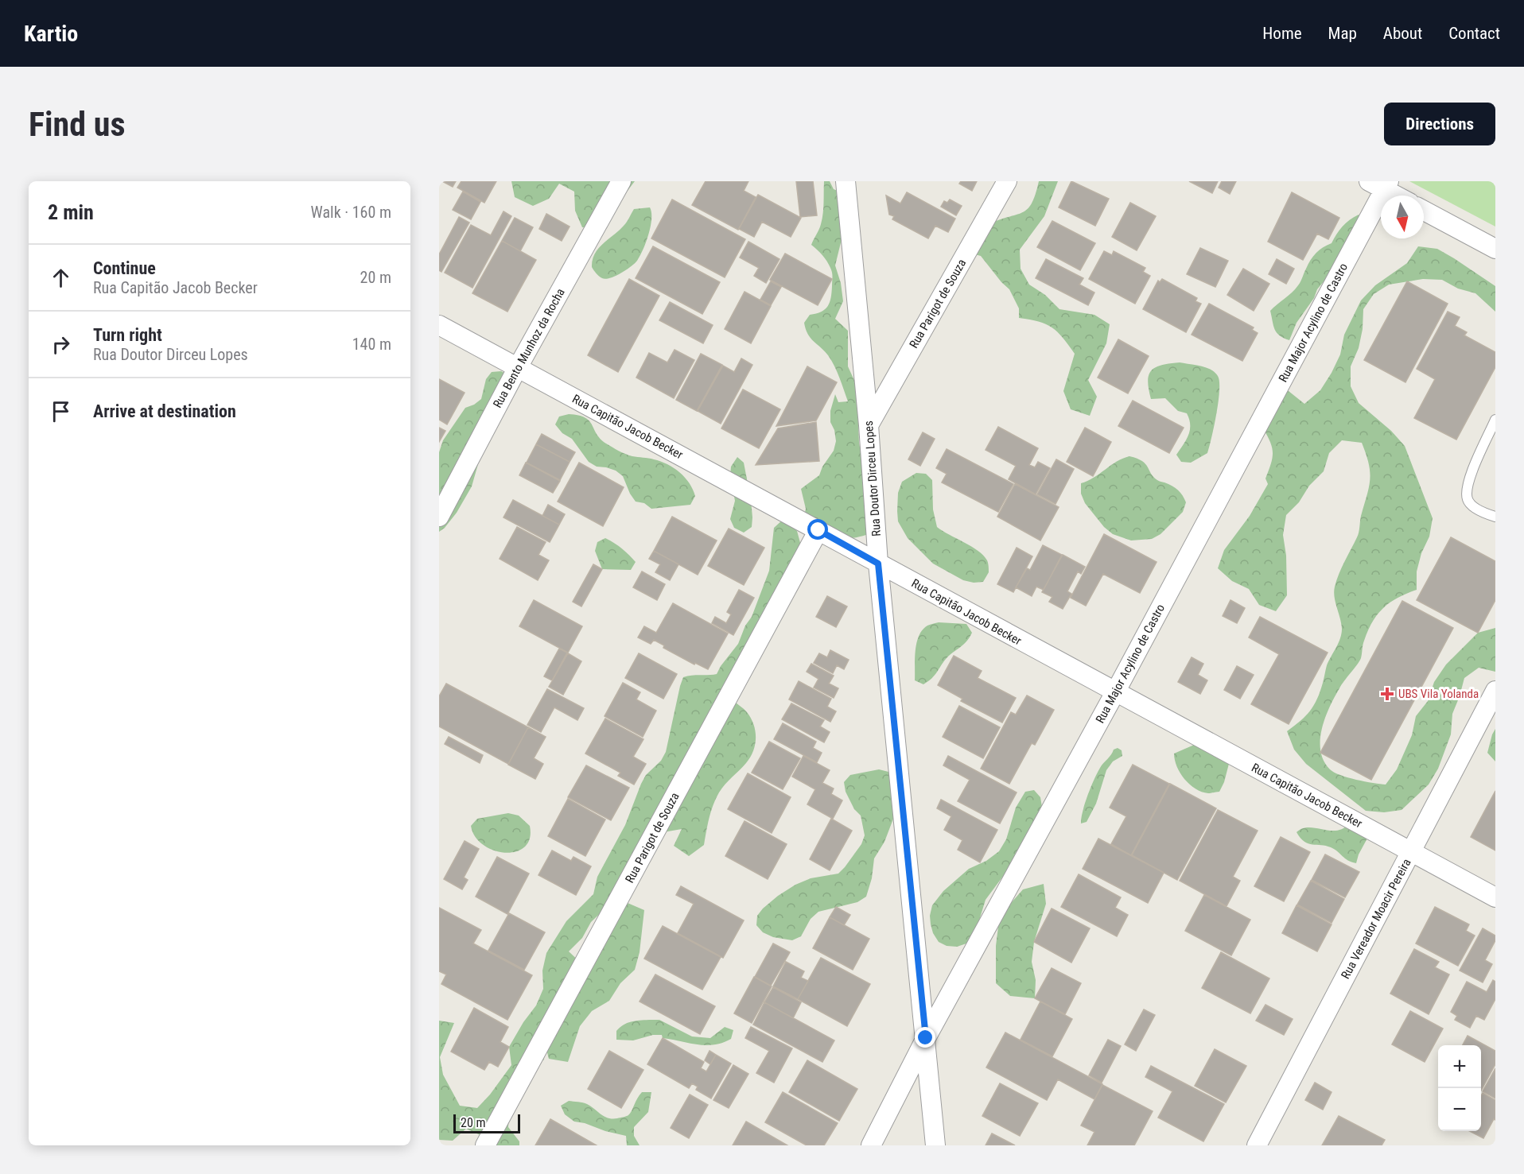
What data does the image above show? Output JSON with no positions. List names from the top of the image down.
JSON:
{
  "streets": {
    "street": [
      "Rua Parigot de Souza",
      "Rua Major Acylino de Castro",
      "Rua Bento Munhoz da Rocha",
      "Rua Capitão Jacob Becker",
      "Rua Doutor Dirceu Lopes",
      "Rua Vereador Moacir Pereira"
    ]
  },
  "crossings": [
    ["Rua Parigot de Souza", "Rua Capitão Jacob Becker"],
    ["Rua Parigot de Souza", "Rua Doutor Dirceu Lopes"],
    ["Rua Major Acylino de Castro", "Rua Capitão Jacob Becker"],
    ["Rua Major Acylino de Castro", "Rua Doutor Dirceu Lopes"],
    ["Rua Bento Munhoz da Rocha", "Rua Capitão Jacob Becker"],
    ["Rua Capitão Jacob Becker", "Rua Doutor Dirceu Lopes"],
    ["Rua Capitão Jacob Becker", "Rua Vereador Moacir Pereira"]
  ],
  "places": {
    "health": ["UBS Vila Yolanda"]
  },
  "scale_bar": "20 m",
  "north": "bottom",
  "page": {
    "header": "Kartio",
    "nav": [
      "Home",
      "Map",
      "About",
      "Contact"
    ],
    "buttons": "Directions",
    "title": "Find us",
    "heading": ["2 min", "Walk · 160 m"],
    "list": [
      ["Continue", "Rua Capitão Jacob Becker", "20 m"],
      ["Turn right", "Rua Doutor Dirceu Lopes", "140 m"],
      "Arrive at destination"
    ],
    "map_buttons": ["+", "−"],
    "scale": "20 m"
  }
}
